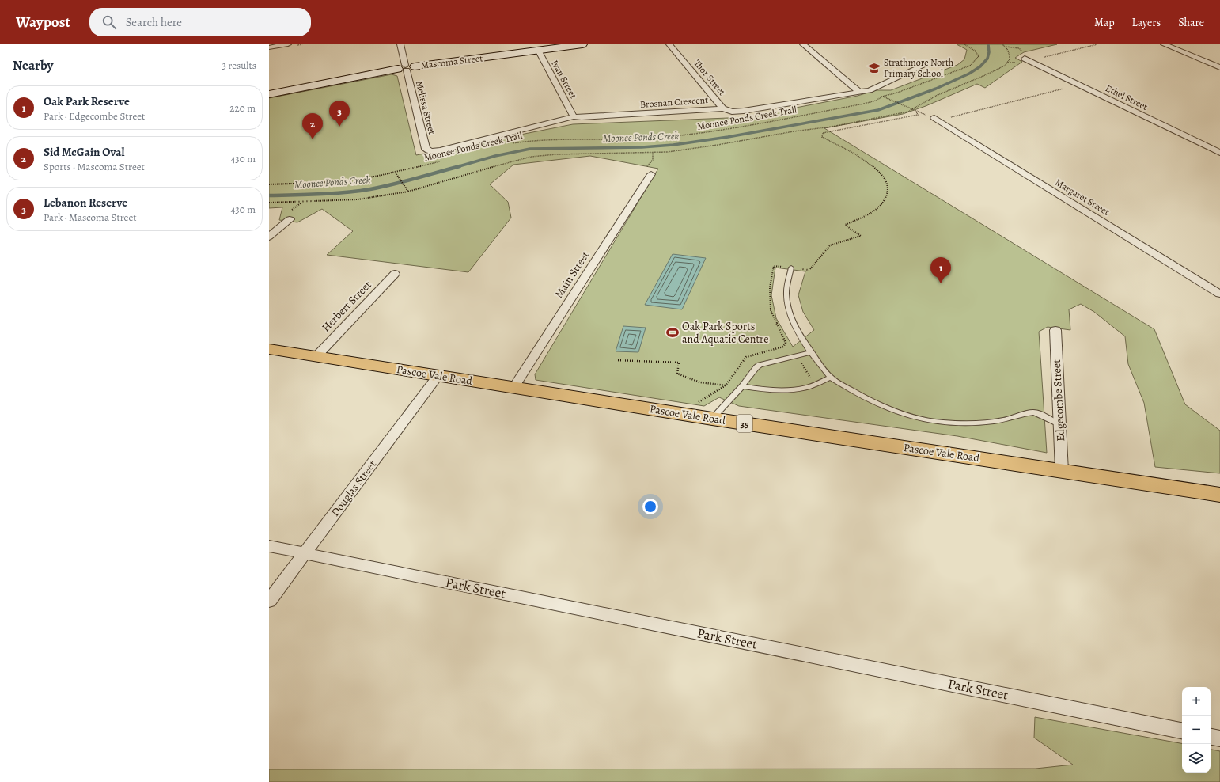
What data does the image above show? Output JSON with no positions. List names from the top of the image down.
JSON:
{
  "streets": {
    "main road": ["Mascoma Street", "Pascoe Vale Road", "35"],
    "street": [
      "Thor Street",
      "Ivan Street",
      "Ethel Street",
      "Brosnan Crescent",
      "Melissa Street",
      "Margaret Street",
      "Main Street",
      "Herbert Street",
      "Edgecombe Street",
      "Douglas Street",
      "Park Street"
    ],
    "path": ["Moonee Ponds Creek Trail"]
  },
  "crossings": [
    ["Mascoma Street", "Ivan Street"],
    ["Mascoma Street", "Melissa Street"],
    ["Thor Street", "Brosnan Crescent"],
    ["Ivan Street", "Brosnan Crescent"],
    ["Brosnan Crescent", "Melissa Street"],
    ["Main Street", "Pascoe Vale Road"],
    ["Herbert Street", "Pascoe Vale Road"],
    ["Pascoe Vale Road", "Edgecombe Street"],
    ["Pascoe Vale Road", "Douglas Street"],
    ["Douglas Street", "Park Street"]
  ],
  "water": ["Moonee Ponds Creek"],
  "places": {
    "school or university": ["Strathmore North Primary School"],
    "sports": ["Oak Park Sports and Aquatic Centre"]
  },
  "page": {
    "header": "Waypost",
    "search": "Search here",
    "nav": ["Map", "Layers", "Share"],
    "heading": ["Nearby", "3 results"],
    "list": [
      {
        "mark": "1",
        "name": "Oak Park Reserve",
        "note": "Park · Edgecombe Street",
        "value": "220 m"
      },
      {
        "mark": "2",
        "name": "Sid McGain Oval",
        "note": "Sports · Mascoma Street",
        "value": "430 m"
      },
      {
        "mark": "3",
        "name": "Lebanon Reserve",
        "note": "Park · Mascoma Street",
        "value": "430 m"
      }
    ],
    "pins": ["3", "2", "1"],
    "map_buttons": ["+", "−"]
  }
}
